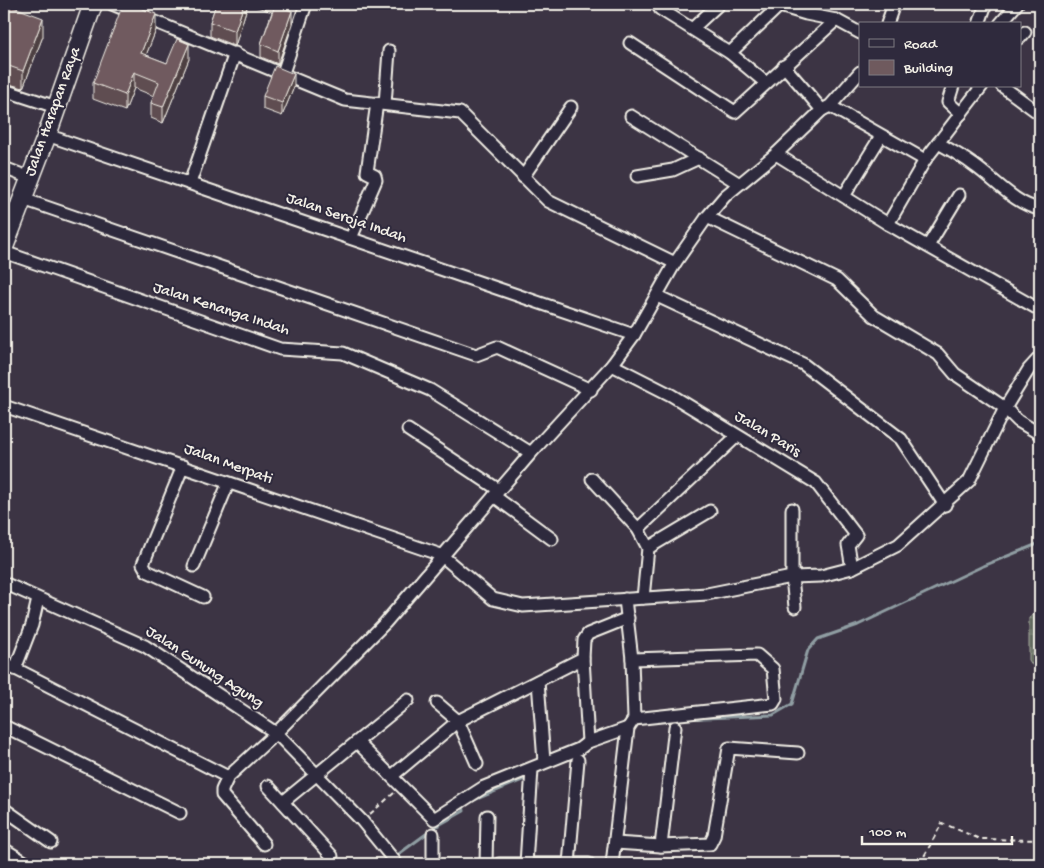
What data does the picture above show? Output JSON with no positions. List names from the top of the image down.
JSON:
{
  "streets": {
    "main road": ["Jalan Harapan Raya"],
    "street": [
      "Jalan Seroja Indah",
      "Jalan Kenanga Indah",
      "Jalan Paris",
      "Jalan Merpati",
      "Jalan Gunung Agung"
    ]
  },
  "crossings": [
    ["Jalan Harapan Raya", "Jalan Seroja Indah"]
  ],
  "legend": ["Road", "Building"],
  "scale_bar": "100 m"
}
